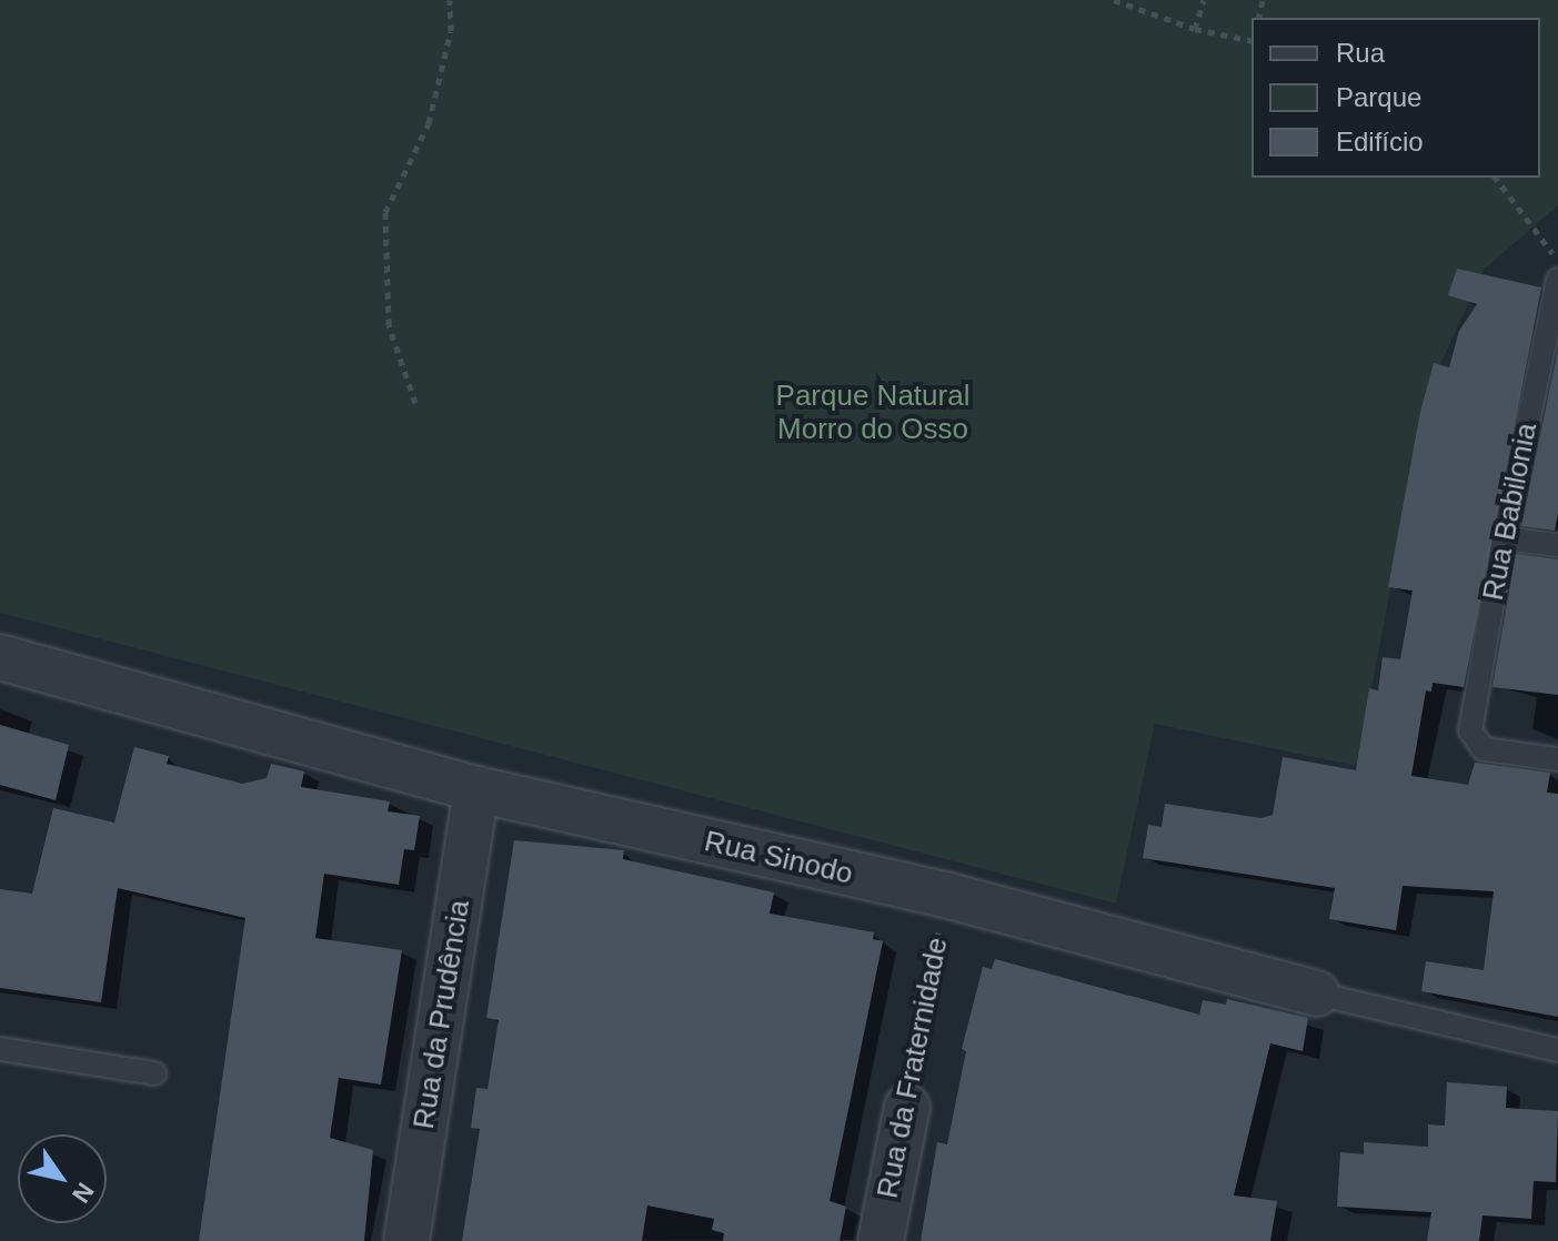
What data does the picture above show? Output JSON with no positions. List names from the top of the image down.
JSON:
{
  "streets": {
    "street": ["Rua Sinodo", "Rua da Prudência", "Rua da Fraternidade"],
    "lane": ["Rua Babilonia"]
  },
  "crossings": [
    ["Rua Sinodo", "Rua da Prudência"],
    ["Rua Sinodo", "Rua da Fraternidade"]
  ],
  "parks": ["Parque Natural Morro do Osso"],
  "legend": ["Rua", "Parque", "Edifício"],
  "north": "bottom right"
}
